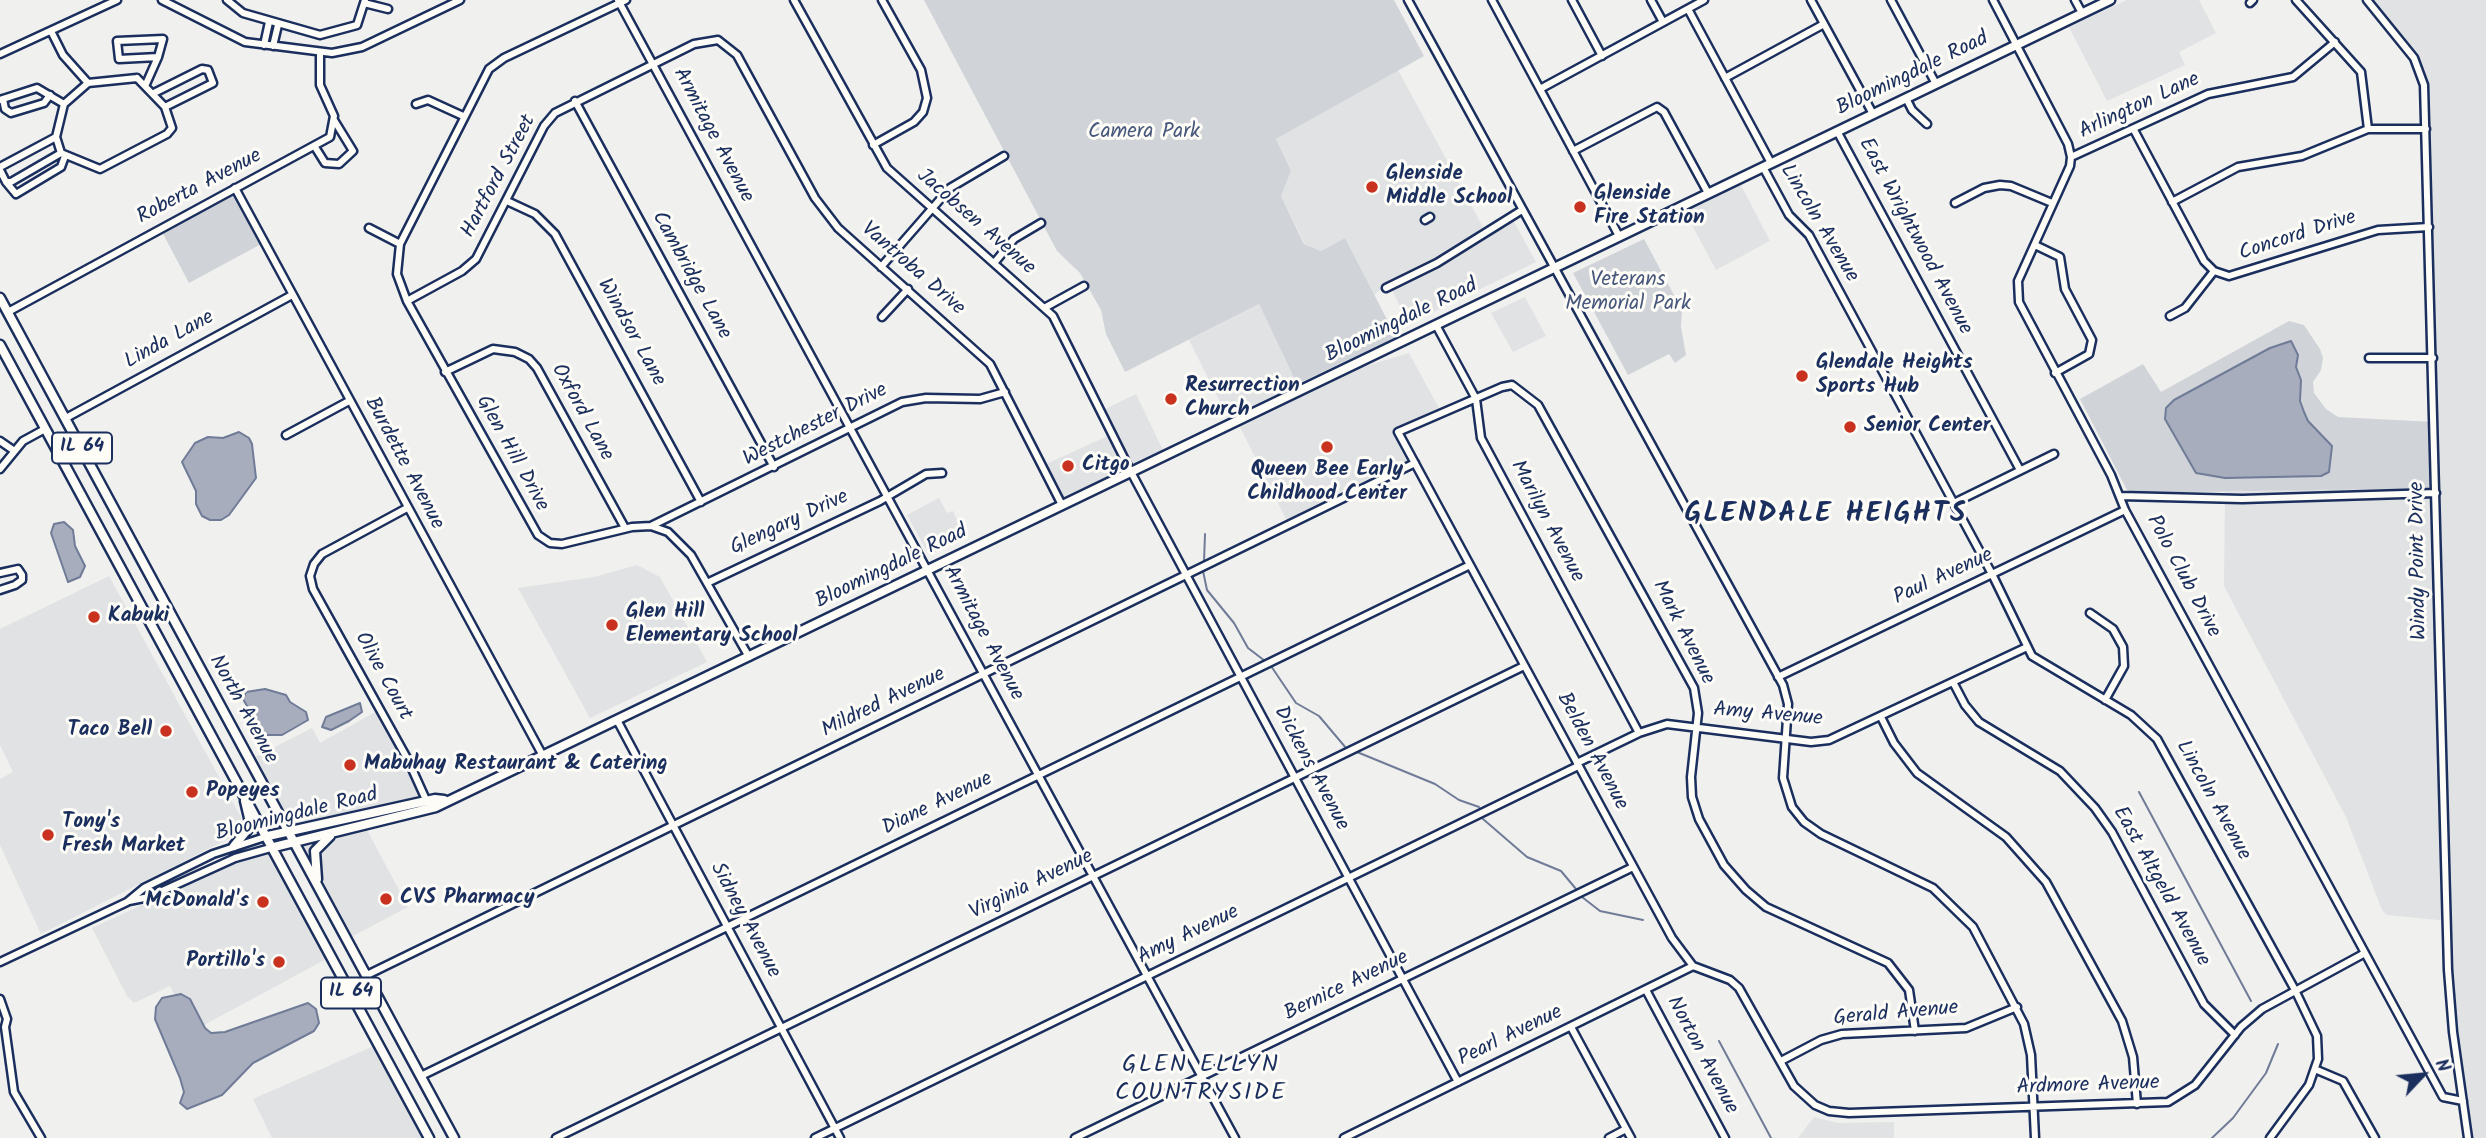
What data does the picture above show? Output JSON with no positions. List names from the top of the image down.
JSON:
{
  "streets": {
    "main road": ["Bloomingdale Road", "IL 64", "North Avenue"],
    "street": [
      "Arlington Lane",
      "Armitage Avenue",
      "Hartford Street",
      "Roberta Avenue",
      "Jacobsen Avenue",
      "Lincoln Avenue",
      "East Wrightwood Avenue",
      "Concord Drive",
      "Vantroba Drive",
      "Cambridge Lane",
      "Windsor Lane",
      "Linda Lane",
      "Oxford Lane",
      "Westchester Drive",
      "Glen Hill Drive",
      "Burdette Avenue",
      "Marilyn Avenue",
      "Glengary Drive",
      "Windy Point Drive",
      "Polo Club Drive",
      "Paul Avenue",
      "Mark Avenue",
      "Olive Court",
      "Mildred Avenue",
      "Amy Avenue",
      "Belden Avenue",
      "Dickens Avenue",
      "Diane Avenue",
      "Virginia Avenue",
      "East Altgeld Avenue",
      "Sidney Avenue",
      "Bernice Avenue",
      "Gerald Avenue",
      "Pearl Avenue",
      "Norton Avenue",
      "Ardmore Avenue"
    ]
  },
  "crossings": [
    ["Bloomingdale Road", "Armitage Avenue"],
    ["Bloomingdale Road", "Jacobsen Avenue"],
    ["Bloomingdale Road", "Lincoln Avenue"],
    ["Bloomingdale Road", "East Wrightwood Avenue"],
    ["Bloomingdale Road", "Vantroba Drive"],
    ["Bloomingdale Road", "Burdette Avenue"],
    ["Bloomingdale Road", "Marilyn Avenue"],
    ["Bloomingdale Road", "Olive Court"],
    ["Bloomingdale Road", "North Avenue"],
    ["Bloomingdale Road", "Dickens Avenue"],
    ["Bloomingdale Road", "Sidney Avenue"],
    ["Arlington Lane", "Concord Drive"],
    ["Arlington Lane", "Polo Club Drive"],
    ["Armitage Avenue", "Hartford Street"],
    ["Armitage Avenue", "Westchester Drive"],
    ["Armitage Avenue", "Glengary Drive"],
    ["Armitage Avenue", "Mildred Avenue"],
    ["Armitage Avenue", "Amy Avenue"],
    ["Armitage Avenue", "Diane Avenue"],
    ["Armitage Avenue", "Virginia Avenue"],
    ["Armitage Avenue", "Bernice Avenue"],
    ["Hartford Street", "Vantroba Drive"],
    ["Hartford Street", "Cambridge Lane"],
    ["Hartford Street", "Windsor Lane"],
    ["Hartford Street", "Glen Hill Drive"],
    ["Roberta Avenue", "Burdette Avenue"],
    ["Roberta Avenue", "North Avenue"],
    ["Jacobsen Avenue", "Dickens Avenue"],
    ["Lincoln Avenue", "Paul Avenue"],
    ["Lincoln Avenue", "Amy Avenue"],
    ["Lincoln Avenue", "Ardmore Avenue"],
    ["Concord Drive", "Windy Point Drive"],
    ["Vantroba Drive", "Westchester Drive"],
    ["Cambridge Lane", "Westchester Drive"],
    ["Windsor Lane", "Westchester Drive"],
    ["Linda Lane", "Burdette Avenue"],
    ["Linda Lane", "North Avenue"],
    ["Oxford Lane", "Glen Hill Drive"],
    ["Westchester Drive", "Glen Hill Drive"],
    ["Burdette Avenue", "Olive Court"],
    ["Marilyn Avenue", "Mark Avenue"],
    ["Marilyn Avenue", "Amy Avenue"],
    ["Marilyn Avenue", "Belden Avenue"],
    ["Windy Point Drive", "Polo Club Drive"],
    ["Polo Club Drive", "Paul Avenue"],
    ["Polo Club Drive", "Ardmore Avenue"],
    ["Mark Avenue", "Amy Avenue"],
    ["Mark Avenue", "Belden Avenue"],
    ["Mark Avenue", "Gerald Avenue"],
    ["Mildred Avenue", "North Avenue"],
    ["Mildred Avenue", "Belden Avenue"],
    ["Mildred Avenue", "Dickens Avenue"],
    ["Mildred Avenue", "Sidney Avenue"],
    ["North Avenue", "Diane Avenue"],
    ["Amy Avenue", "Belden Avenue"],
    ["Amy Avenue", "Dickens Avenue"],
    ["Amy Avenue", "East Altgeld Avenue"],
    ["Amy Avenue", "Sidney Avenue"],
    ["Belden Avenue", "Diane Avenue"],
    ["Belden Avenue", "Virginia Avenue"],
    ["Belden Avenue", "Bernice Avenue"],
    ["Belden Avenue", "Gerald Avenue"],
    ["Belden Avenue", "Pearl Avenue"],
    ["Belden Avenue", "Ardmore Avenue"],
    ["Dickens Avenue", "Diane Avenue"],
    ["Dickens Avenue", "Virginia Avenue"],
    ["Dickens Avenue", "Bernice Avenue"],
    ["Dickens Avenue", "Pearl Avenue"],
    ["Diane Avenue", "Sidney Avenue"],
    ["Virginia Avenue", "Sidney Avenue"],
    ["East Altgeld Avenue", "Ardmore Avenue"],
    ["Gerald Avenue", "Ardmore Avenue"],
    ["Pearl Avenue", "Norton Avenue"]
  ],
  "districts": ["GLENDALE HEIGHTS", "GLEN ELLYN COUNTRYSIDE"],
  "parks": ["Camera Park", "Veterans Memorial Park"],
  "places": [
    "Glenside Middle School",
    "Glenside Fire Station",
    "Glendale Heights Sports Hub",
    "Resurrection Church",
    "Senior Center",
    "Queen Bee Early Childhood Center",
    "Citgo",
    "Kabuki",
    "Glen Hill Elementary School",
    "Taco Bell",
    "Mabuhay Restaurant & Catering",
    "Popeyes",
    "Tony's Fresh Market",
    "CVS Pharmacy",
    "McDonald's",
    "Portillo's"
  ],
  "north": "top right"
}
